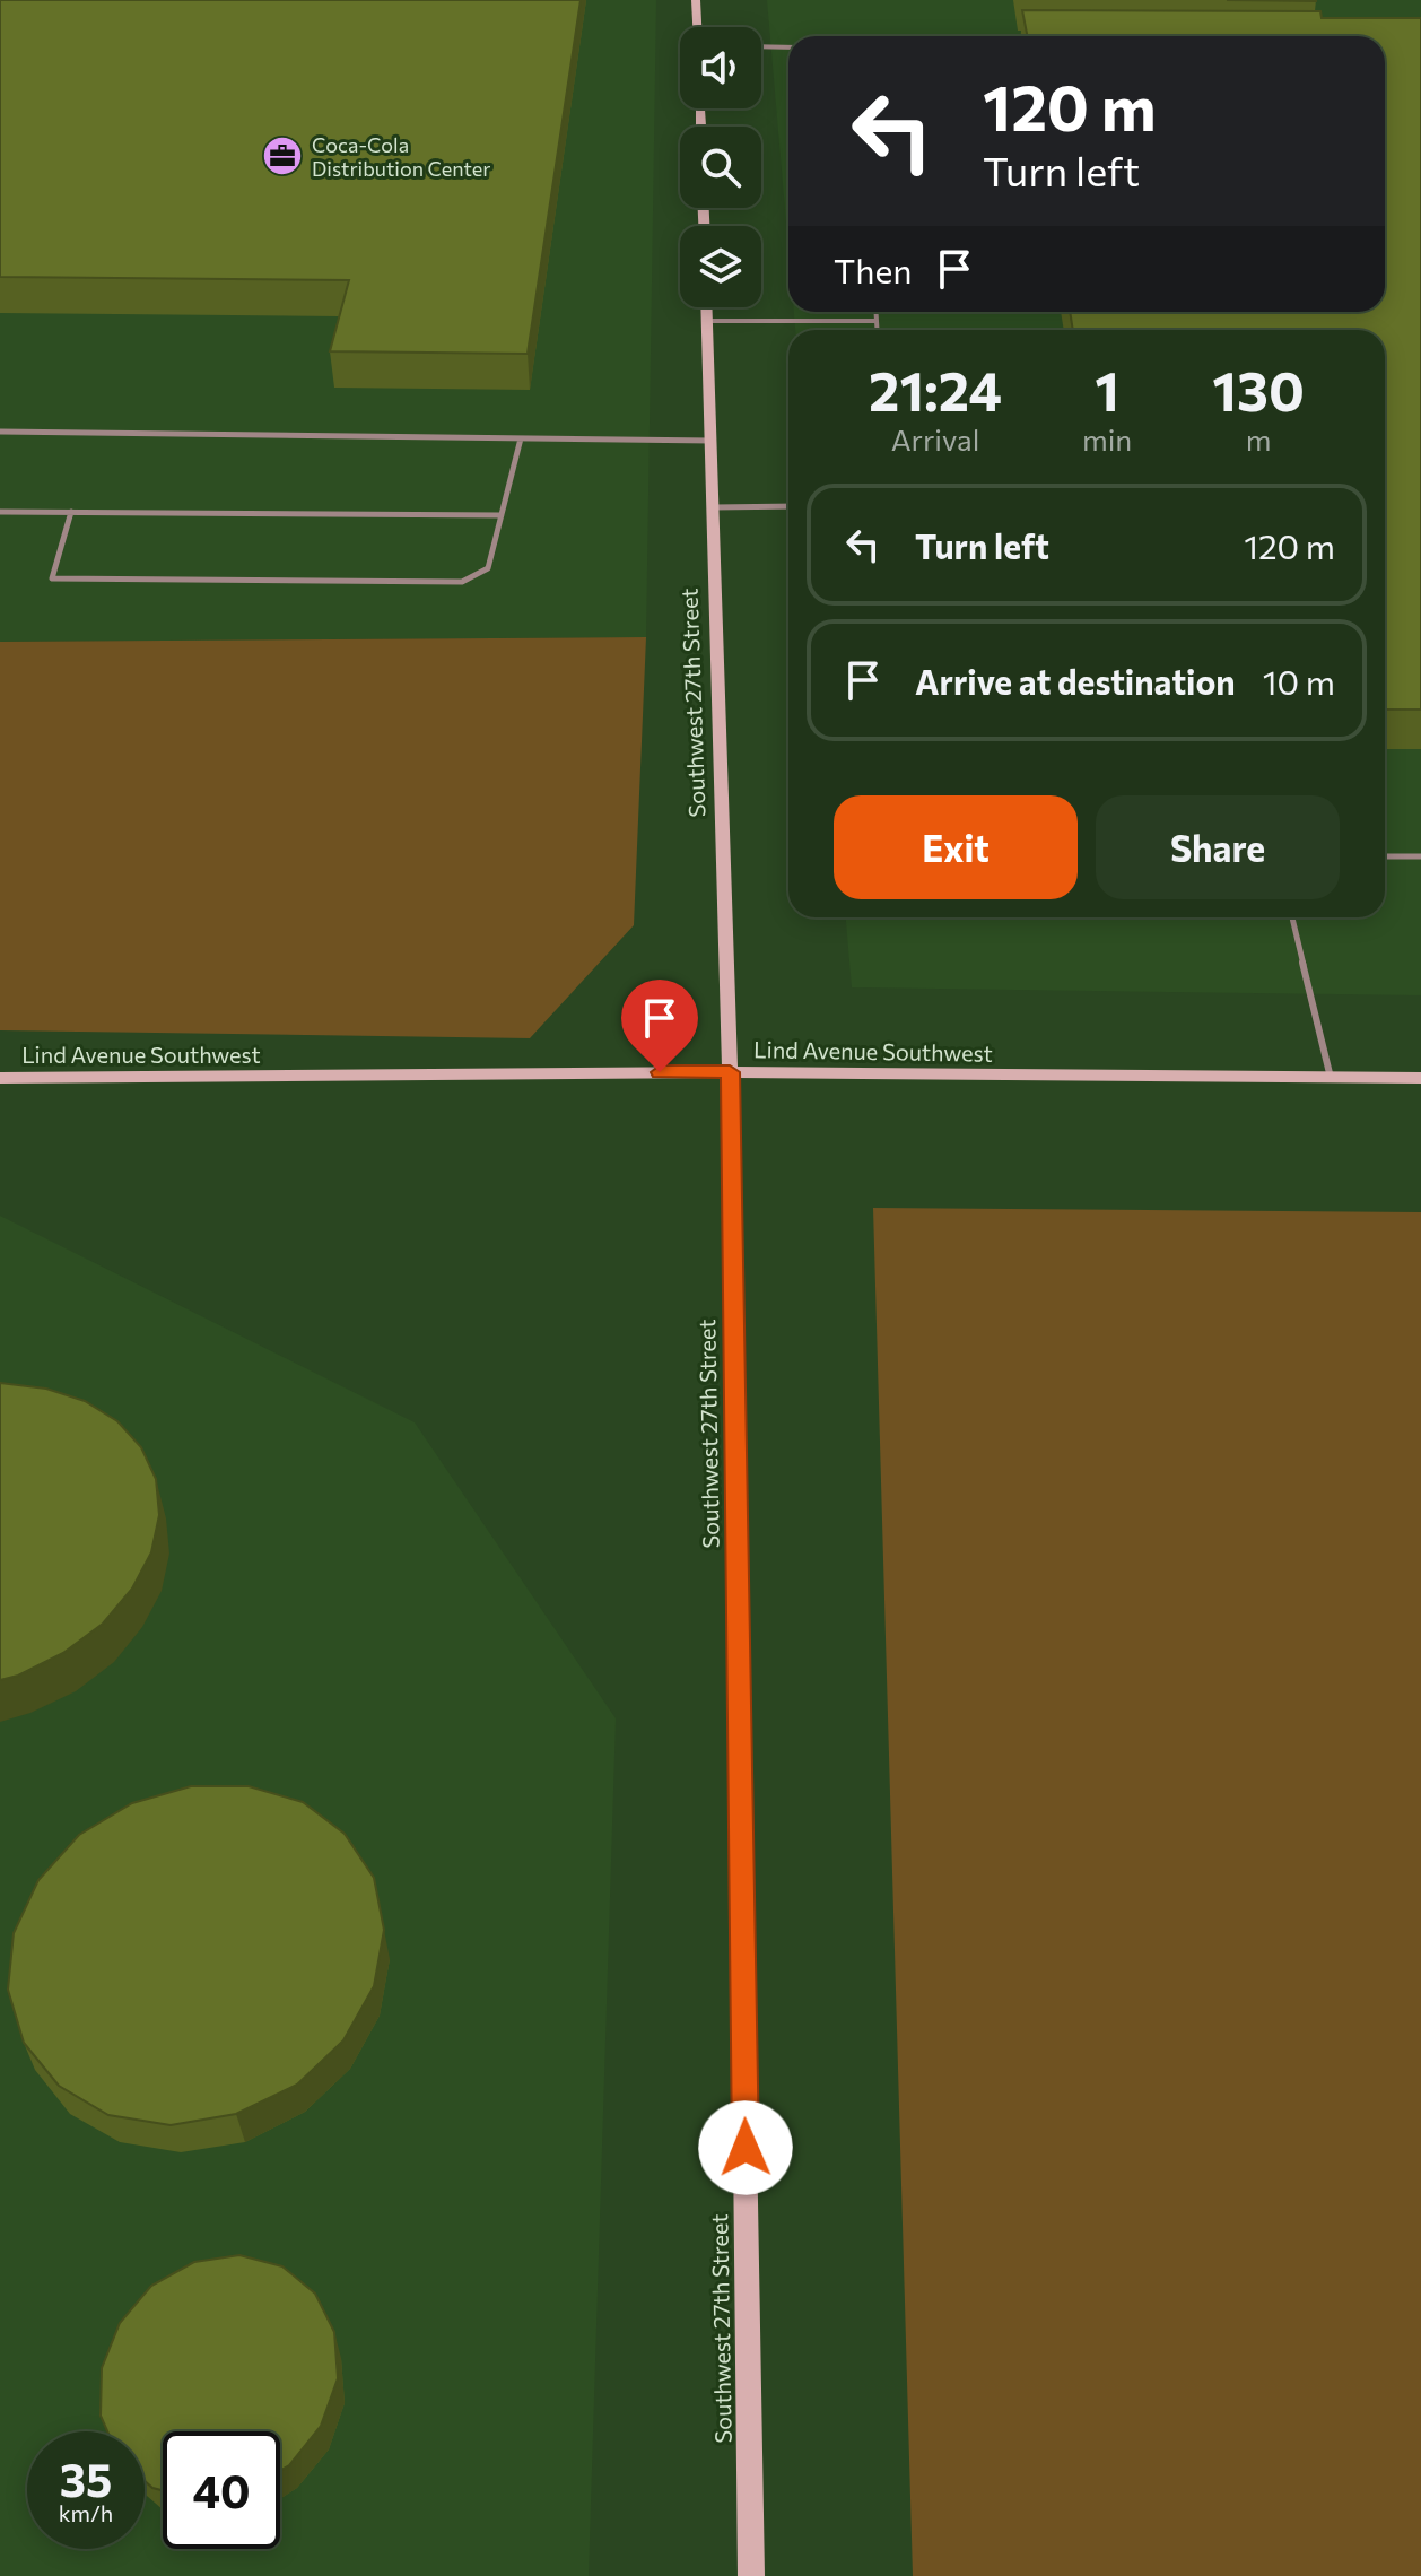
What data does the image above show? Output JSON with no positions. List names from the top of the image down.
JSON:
{
  "streets": {
    "street": ["Southwest 27th Street", "Lind Avenue Southwest"]
  },
  "crossings": [
    ["Southwest 27th Street", "Lind Avenue Southwest"]
  ],
  "places": {
    "office": ["Coca-Cola Distribution Center"]
  },
  "page": {
    "turn": ["120 m", "Turn left"],
    "then": "Then",
    "eta": [
      "21:24",
      "Arrival",
      "1",
      "min",
      "130",
      "m"
    ],
    "list": [
      {
        "name": "Turn left",
        "value": "120 m"
      },
      {
        "name": "Arrive at destination",
        "value": "10 m"
      }
    ],
    "buttons": ["Exit", "Share"],
    "speed": "35 km/h",
    "limit": "40"
  }
}
